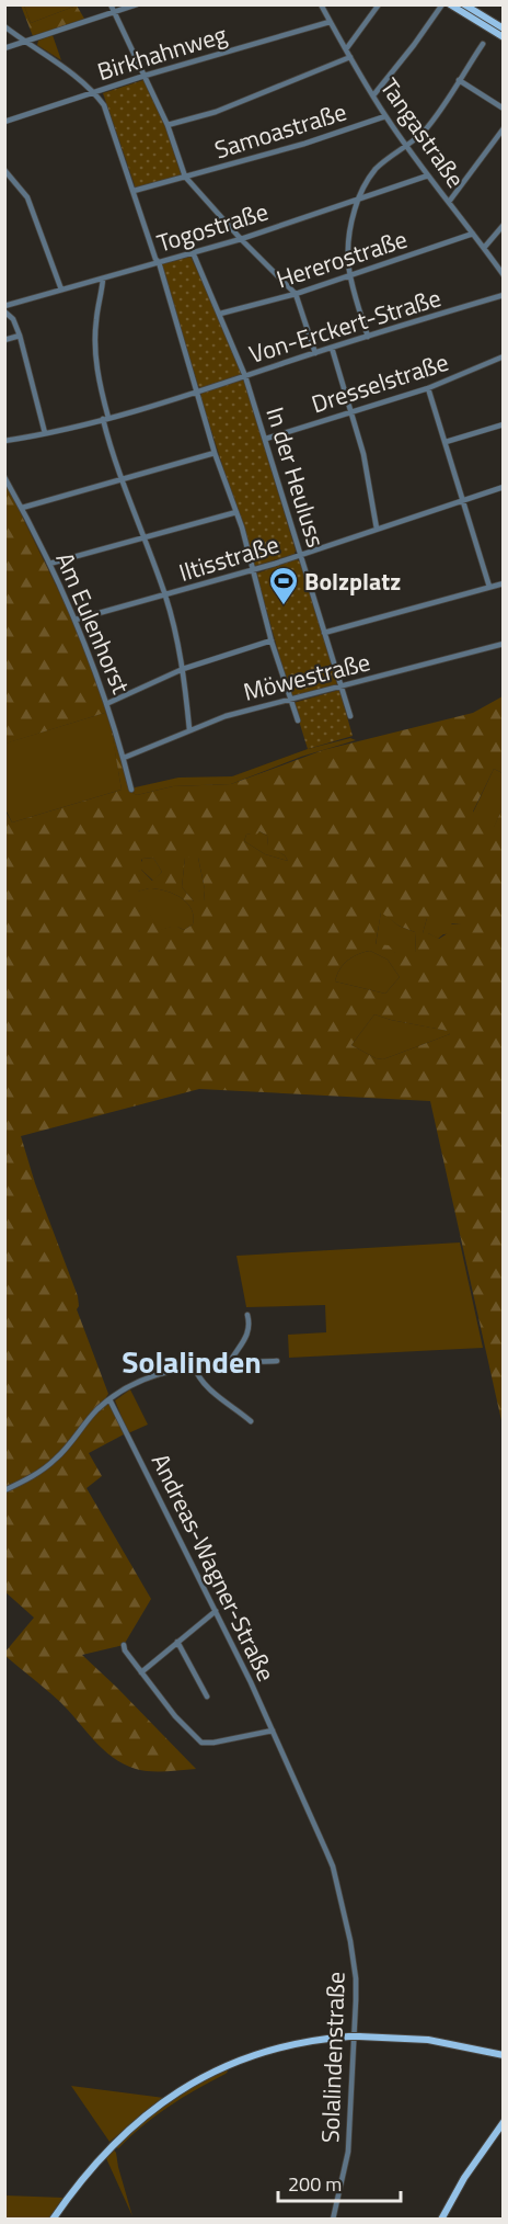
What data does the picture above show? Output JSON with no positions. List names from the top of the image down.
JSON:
{
  "streets": {
    "street": [
      "Birkhahnweg",
      "Samoastraße",
      "Tangastraße",
      "Togostraße",
      "Hererostraße",
      "Von-Erckert-Straße",
      "Dresselstraße",
      "In der Heuluss",
      "Iltisstraße",
      "Am Eulenhorst",
      "Möwestraße",
      "Andreas-Wagner-Straße",
      "Solalindenstraße"
    ]
  },
  "crossings": [
    ["Birkhahnweg", "Tangastraße"],
    ["Samoastraße", "Tangastraße"],
    ["Tangastraße", "Togostraße"],
    ["Tangastraße", "Hererostraße"],
    ["Togostraße", "In der Heuluss"],
    ["Hererostraße", "In der Heuluss"],
    ["Von-Erckert-Straße", "In der Heuluss"],
    ["Dresselstraße", "In der Heuluss"],
    ["In der Heuluss", "Iltisstraße"],
    ["In der Heuluss", "Möwestraße"],
    ["Iltisstraße", "Am Eulenhorst"],
    ["Am Eulenhorst", "Möwestraße"],
    ["Andreas-Wagner-Straße", "Solalindenstraße"]
  ],
  "districts": ["Solalinden"],
  "places": {
    "sports": ["Bolzplatz"]
  },
  "scale_bar": "200 m"
}
